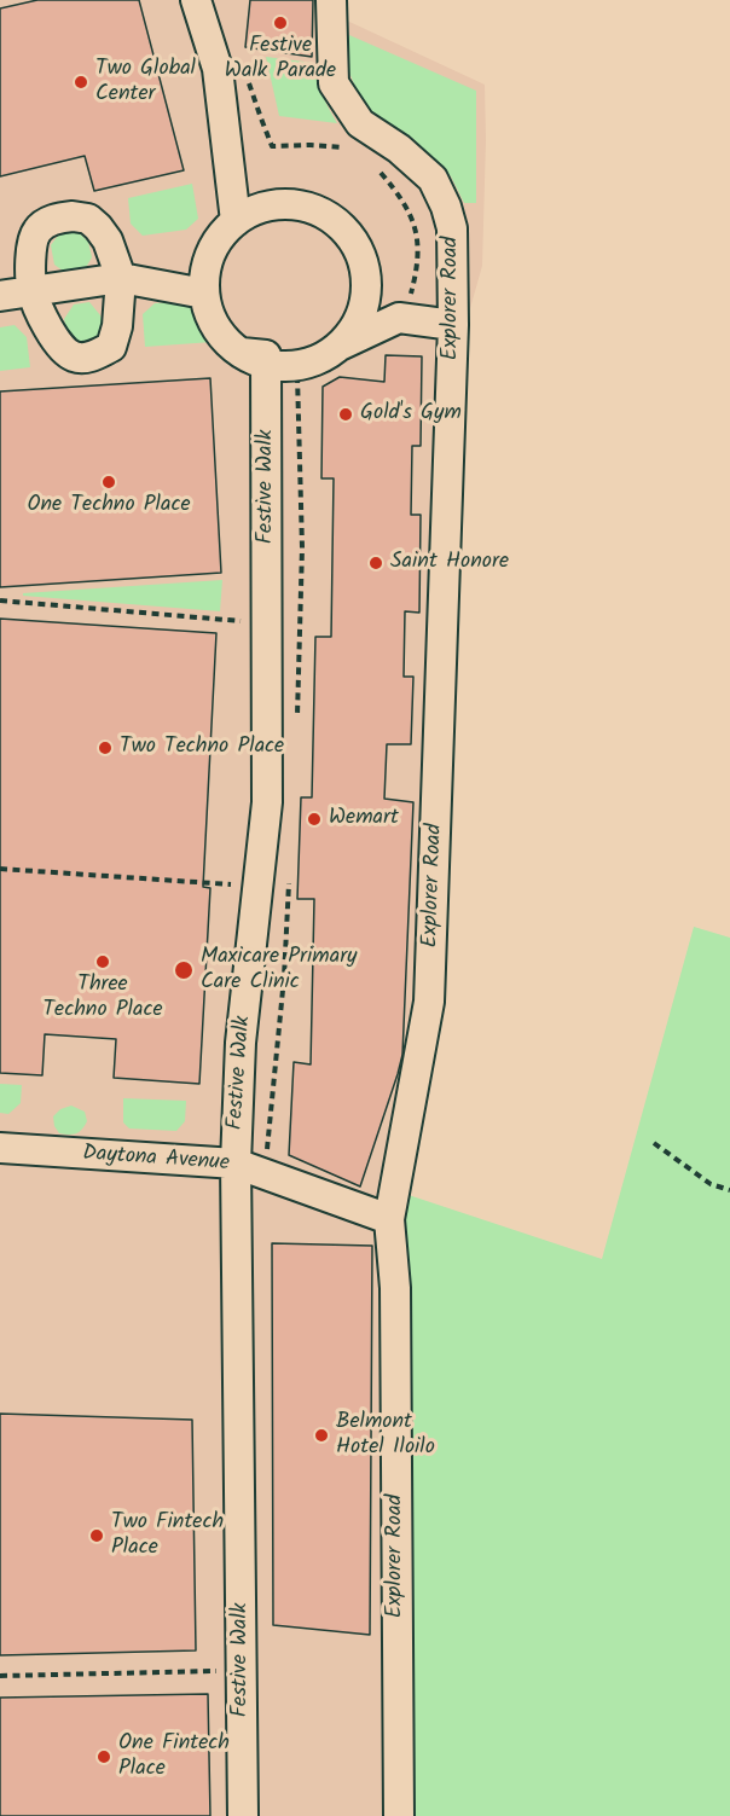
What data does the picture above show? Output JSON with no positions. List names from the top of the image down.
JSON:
{
  "streets": {
    "street": ["Explorer Road", "Festive Walk", "Daytona Avenue"]
  },
  "crossings": [
    ["Explorer Road", "Daytona Avenue"],
    ["Festive Walk", "Daytona Avenue"]
  ],
  "places": [
    "Festive Walk Parade",
    "Two Global Center",
    "Gold's Gym",
    "One Techno Place",
    "Saint Honore",
    "Two Techno Place",
    "Wemart",
    "Three Techno Place",
    "Maxicare Primary Care Clinic",
    "Belmont Hotel Iloilo",
    "Two Fintech Place",
    "One Fintech Place"
  ]
}
